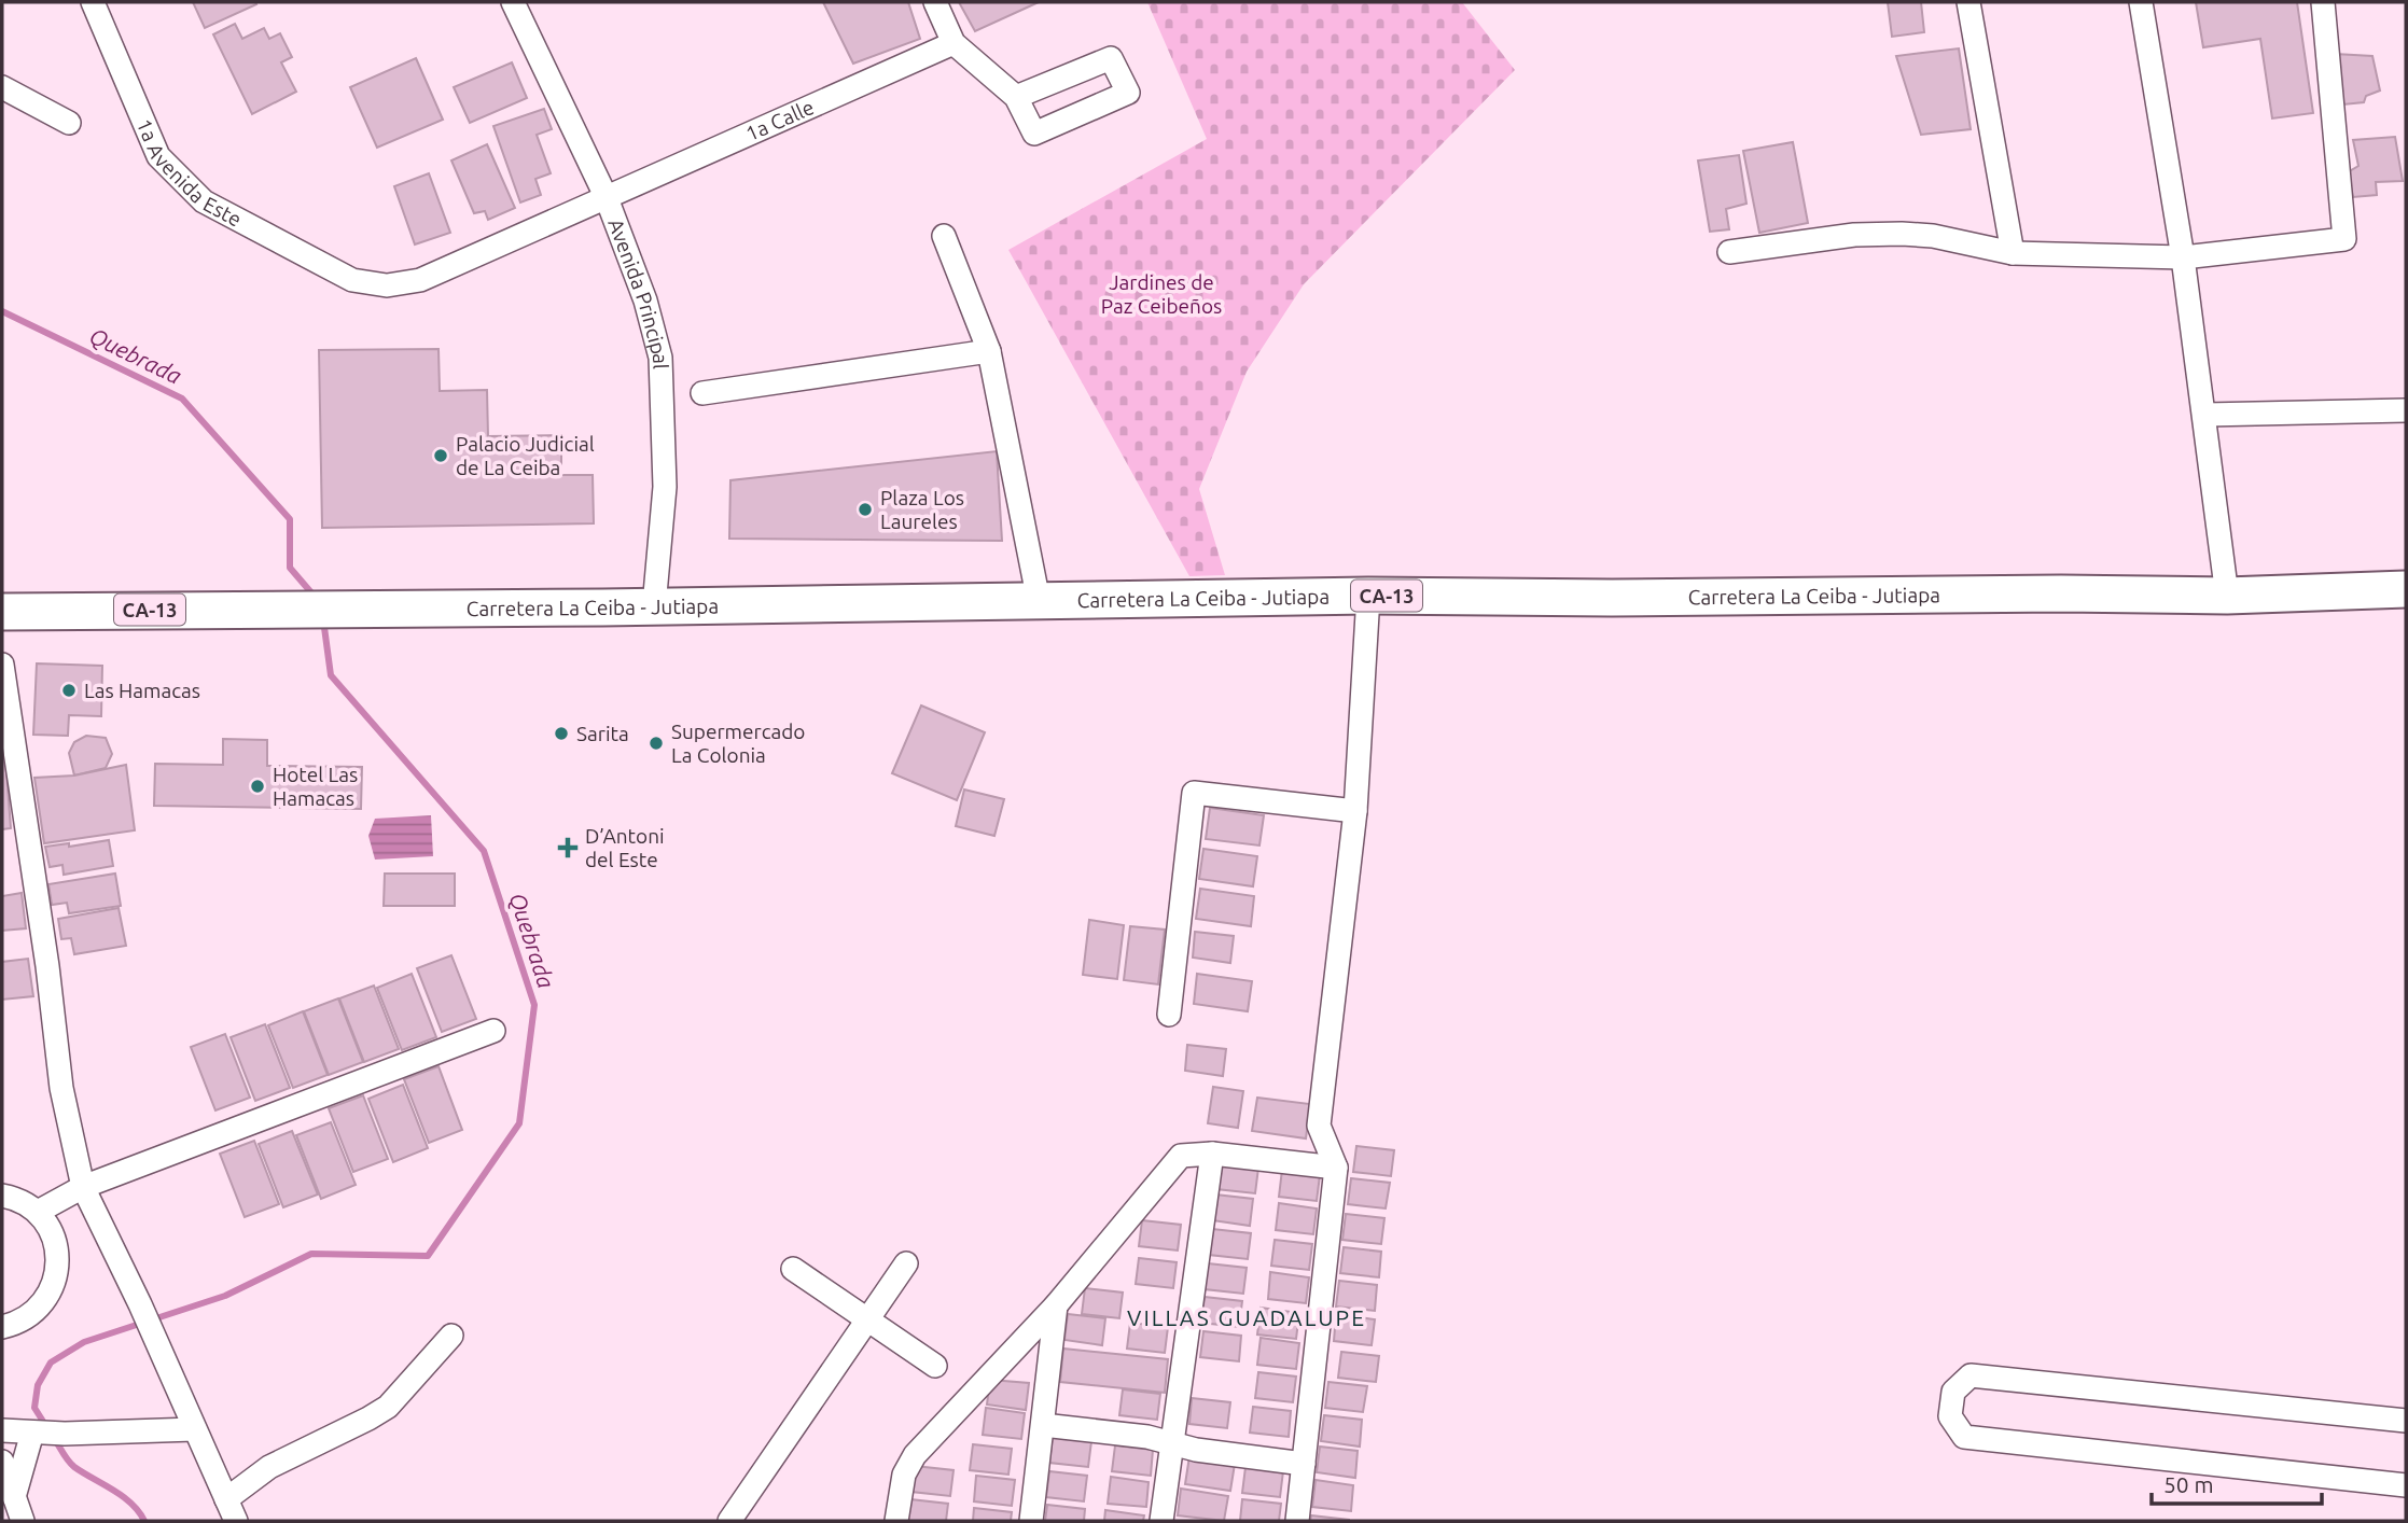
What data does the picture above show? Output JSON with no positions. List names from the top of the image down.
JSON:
{
  "streets": {
    "main road": ["CA-13", "Carretera La Ceiba - Jutiapa"],
    "street": ["1a Calle", "1a Avenida Este", "Avenida Principal"]
  },
  "crossings": [
    ["1a Calle", "1a Avenida Este"],
    ["1a Calle", "Avenida Principal"],
    ["Avenida Principal", "Carretera La Ceiba - Jutiapa"]
  ],
  "districts": ["VILLAS GUADALUPE"],
  "water": ["Quebrada"],
  "parks": ["Jardines de Paz Ceibeños"],
  "places": {
    "other": [
      "Palacio Judicial de La Ceiba",
      "Plaza Los Laureles",
      "Las Hamacas",
      "Sarita",
      "Supermercado La Colonia",
      "Hotel Las Hamacas"
    ],
    "health": ["D’Antoni del Este"]
  },
  "scale_bar": "50 m"
}
